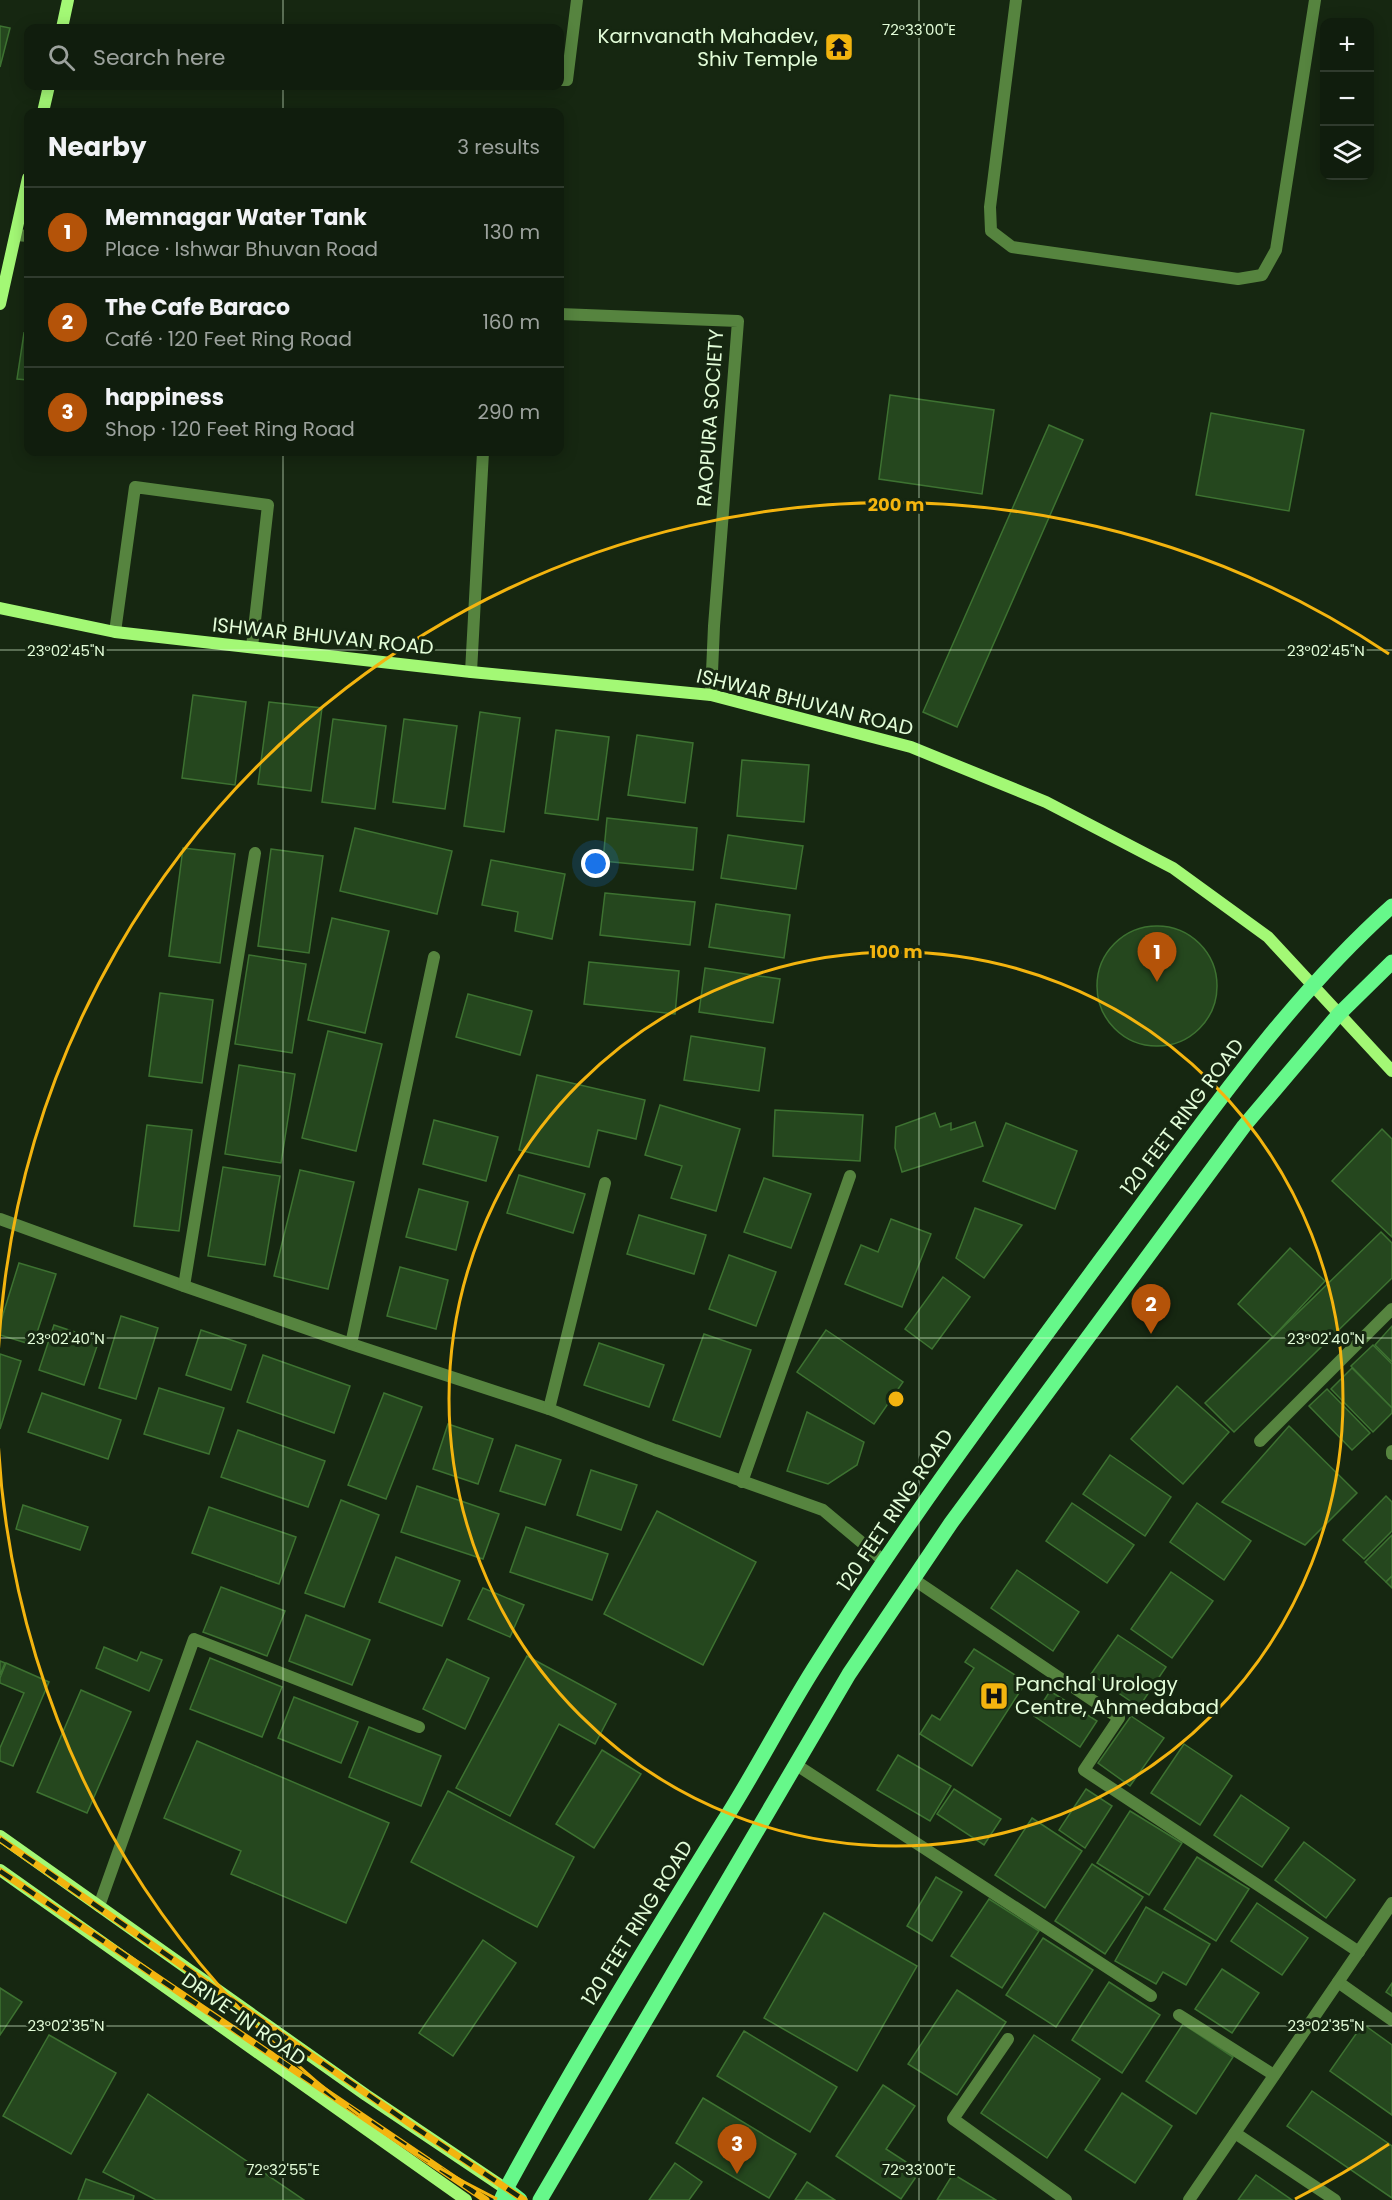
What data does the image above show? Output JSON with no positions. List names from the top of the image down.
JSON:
{
  "streets": {
    "main road": ["120 FEET RING ROAD"],
    "street": ["RAOPURA SOCIETY", "ISHWAR BHUVAN ROAD", "DRIVE-IN ROAD"]
  },
  "crossings": [
    ["RAOPURA SOCIETY", "ISHWAR BHUVAN ROAD"],
    ["ISHWAR BHUVAN ROAD", "120 FEET RING ROAD"]
  ],
  "places": {
    "temple": ["Karnvanath Mahadev, Shiv Temple"],
    "hospital": ["Panchal Urology Centre, Ahmedabad"]
  },
  "page": {
    "map_buttons": ["+", "−"],
    "search": "Search here",
    "heading": ["Nearby", "3 results"],
    "list": [
      {
        "mark": "1",
        "name": "Memnagar Water Tank",
        "note": "Place · Ishwar Bhuvan Road",
        "value": "130 m"
      },
      {
        "mark": "2",
        "name": "The Cafe Baraco",
        "note": "Café · 120 Feet Ring Road",
        "value": "160 m"
      },
      {
        "mark": "3",
        "name": "happiness",
        "note": "Shop · 120 Feet Ring Road",
        "value": "290 m"
      }
    ],
    "pins": ["1", "2", "3"]
  },
  "coordinates": [
    "72°33'00\"E",
    "23°02'45\"N",
    "23°02'40\"N",
    "23°02'35\"N",
    "72°32'55\"E"
  ],
  "rings": ["200 m", "100 m"]
}
